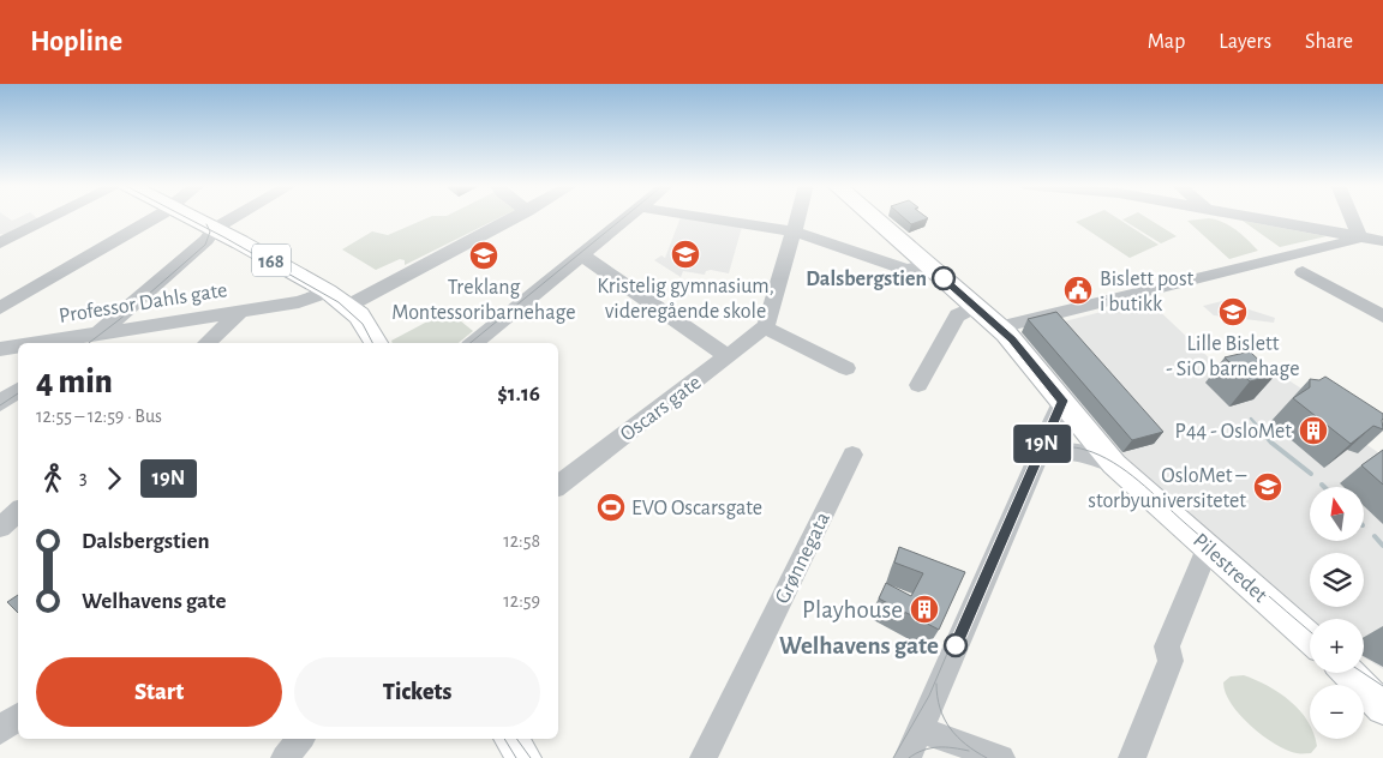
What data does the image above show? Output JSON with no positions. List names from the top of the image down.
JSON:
{
  "streets": {
    "main road": ["168", "Pilestredet"],
    "street": ["Professor Dahls gate", "Oscars gate", "Grønnegata"]
  },
  "crossings": [
    ["168", "Professor Dahls gate"]
  ],
  "places": {
    "school or university": [
      "Kristelig gymnasium, videregående skole",
      "Treklang Montessoribarnehage",
      "Lille Bislett - SiO barnehage",
      "OsloMet – storbyuniversitetet"
    ],
    "other": ["Dalsbergstien", "Welhavens gate"],
    "public building": ["Bislett post i butikk"],
    "building": ["P44 - OsloMet", "Playhouse"],
    "sports": ["EVO Oscarsgate"]
  },
  "lines": ["bus line 19N"],
  "north": "top",
  "page": {
    "header": "Hopline",
    "nav": ["Map", "Layers", "Share"],
    "on_map": "19N",
    "heading": ["4 min", "12:55 – 12:59 · Bus", "$1.16"],
    "legs": ["3", "19N"],
    "map_buttons": ["+", "−"],
    "list": [
      {
        "name": "Dalsbergstien",
        "value": "12:58"
      },
      {
        "name": "Welhavens gate",
        "value": "12:59"
      }
    ],
    "buttons": ["Start", "Tickets"]
  }
}
